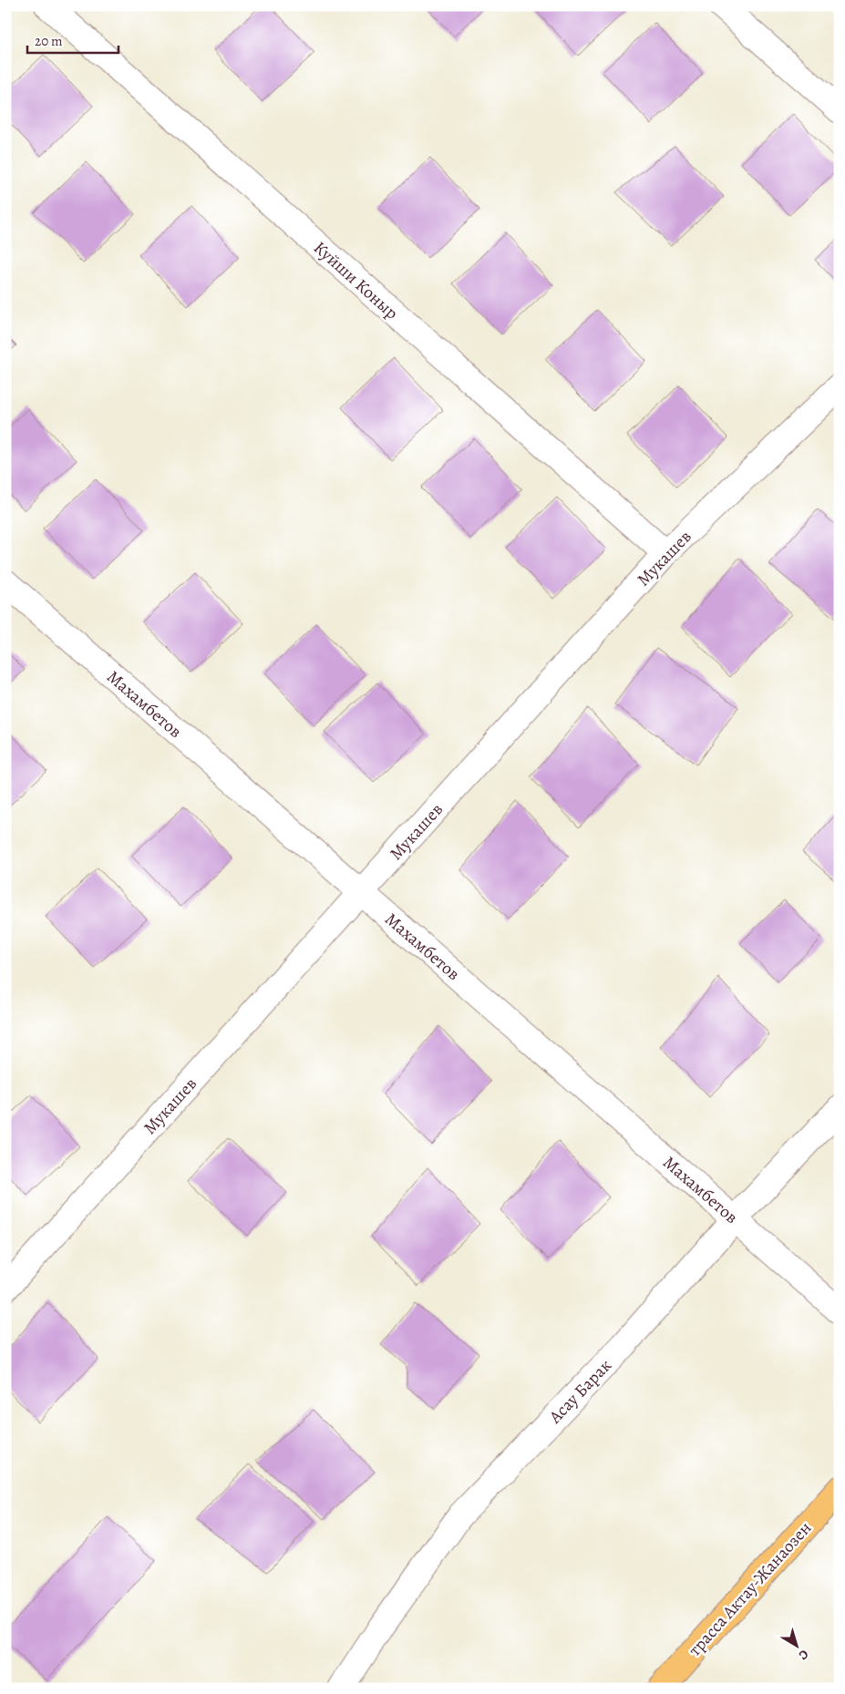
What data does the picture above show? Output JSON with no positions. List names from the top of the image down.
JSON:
{
  "streets": {
    "main road": ["трасса Актау-Жанаозен"],
    "street": [
      "Куйши Коныр",
      "Мукашев",
      "Махамбетов",
      "Асау Барак"
    ]
  },
  "crossings": [
    ["Куйши Коныр", "Мукашев"],
    ["Мукашев", "Махамбетов"],
    ["Махамбетов", "Асау Барак"]
  ],
  "scale_bar": "20 m",
  "north": "bottom right"
}
